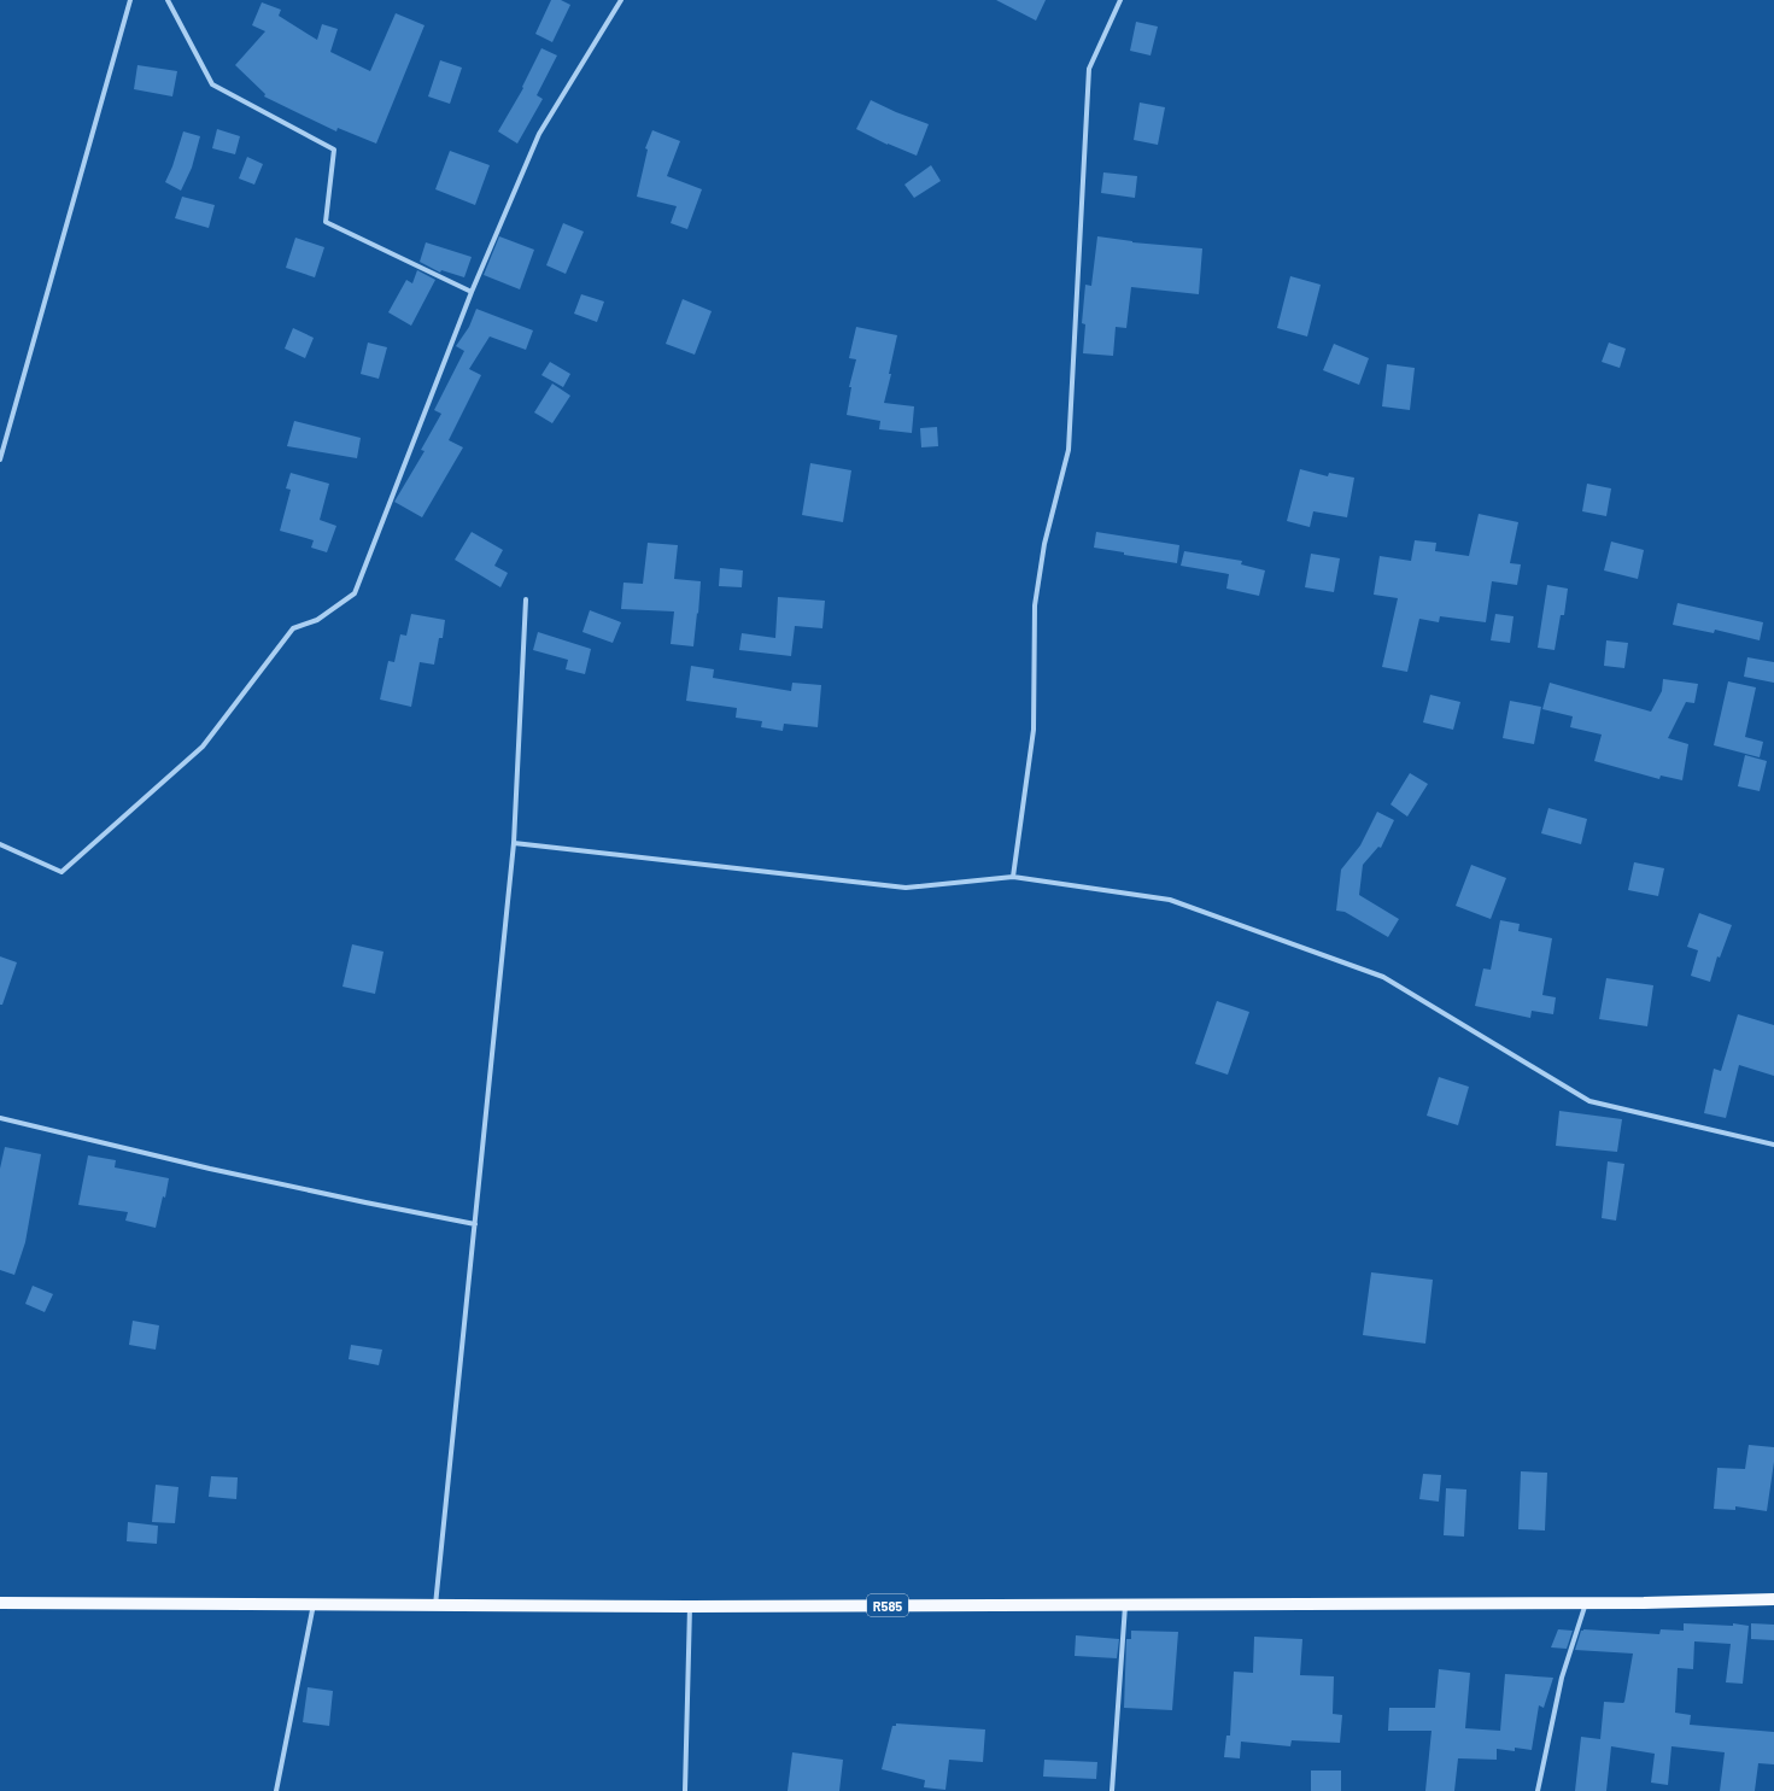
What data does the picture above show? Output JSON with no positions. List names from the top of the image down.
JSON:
{
  "streets": {
    "main road": ["R585"]
  }
}
